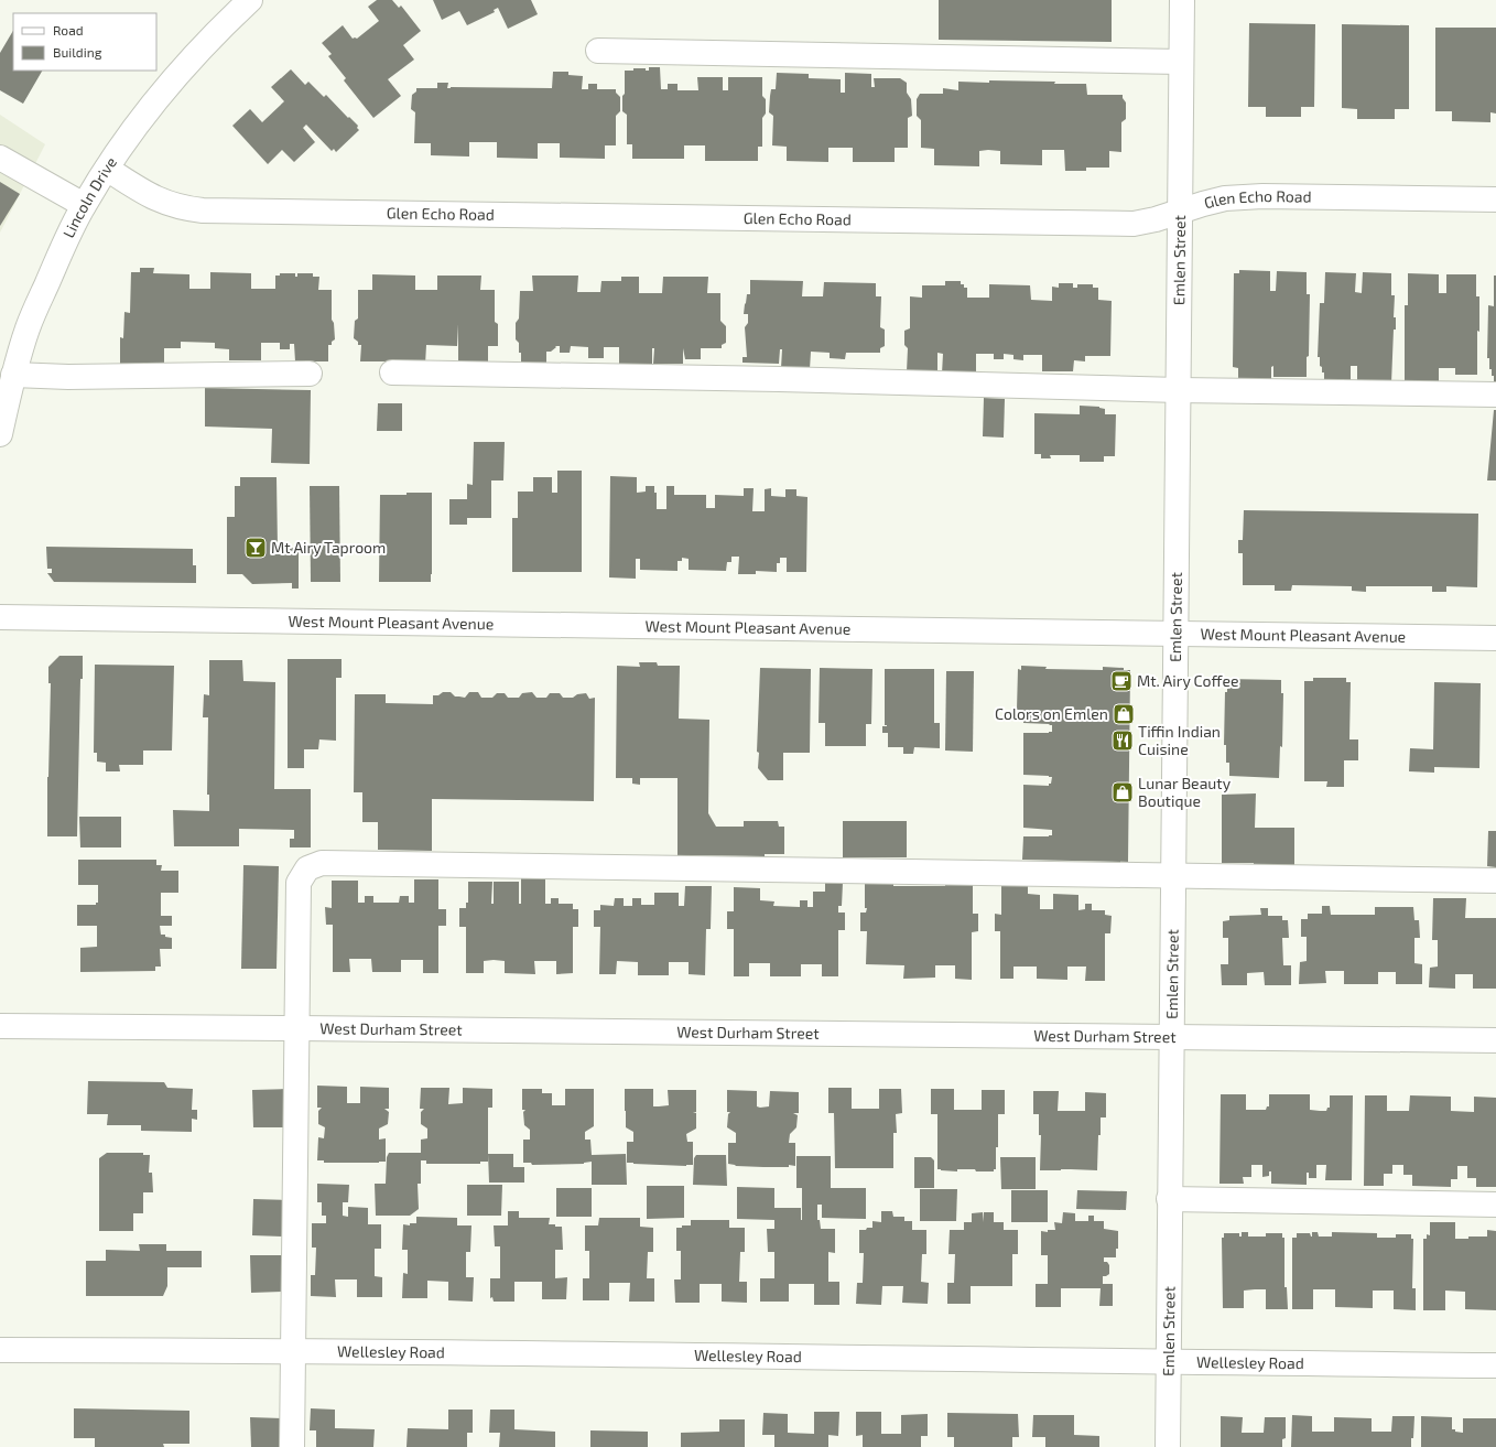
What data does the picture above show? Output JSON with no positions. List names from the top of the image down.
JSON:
{
  "streets": {
    "street": [
      "Lincoln Drive",
      "Glen Echo Road",
      "Emlen Street",
      "West Mount Pleasant Avenue",
      "West Durham Street",
      "Wellesley Road"
    ]
  },
  "crossings": [
    ["Lincoln Drive", "Glen Echo Road"],
    ["Glen Echo Road", "Emlen Street"],
    ["Emlen Street", "West Mount Pleasant Avenue"],
    ["Emlen Street", "West Durham Street"],
    ["Emlen Street", "Wellesley Road"]
  ],
  "places": {
    "bar": ["Mt Airy Taproom"],
    "cafe": ["Mt. Airy Coffee"],
    "shop": ["Colors on Emlen", "Lunar Beauty Boutique"],
    "restaurant": ["Tiffin Indian Cuisine"]
  },
  "legend": ["Road", "Building"]
}
